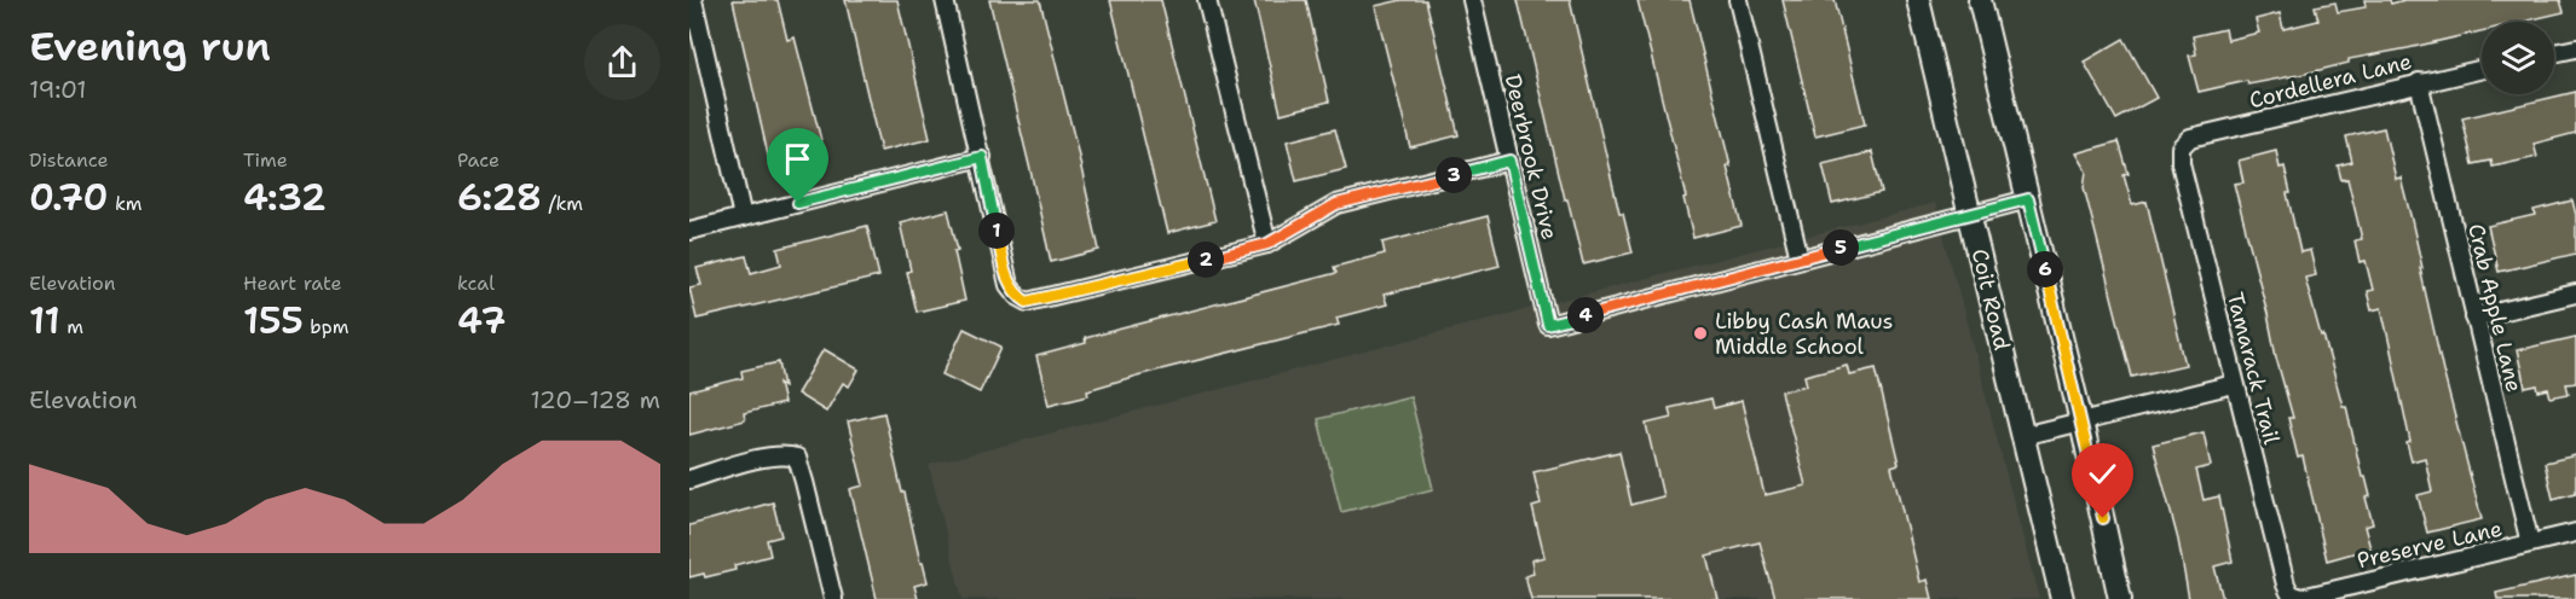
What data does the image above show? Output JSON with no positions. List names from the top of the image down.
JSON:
{
  "streets": {
    "main road": ["Coit Road"],
    "street": [
      "Cordellera Lane",
      "Deerbrook Drive",
      "Crab Apple Lane",
      "Tamarack Trail",
      "Preserve Lane"
    ]
  },
  "crossings": [
    ["Cordellera Lane", "Crab Apple Lane"],
    ["Cordellera Lane", "Tamarack Trail"],
    ["Crab Apple Lane", "Preserve Lane"],
    ["Tamarack Trail", "Preserve Lane"]
  ],
  "places": ["Libby Cash Maus Middle School"],
  "page": {
    "heading": ["Evening run", "19:01"],
    "stats": [
      ["Distance", "0.70 km"],
      ["Time", "4:32"],
      ["Pace", "6:28 /km"],
      ["Elevation", "11 m"],
      ["Heart rate", "155 bpm"],
      ["kcal", "47"]
    ],
    "pins": [
      "3",
      "1",
      "5",
      "2",
      "6",
      "4"
    ],
    "chart": ["Elevation", "120–128 m"]
  }
}
